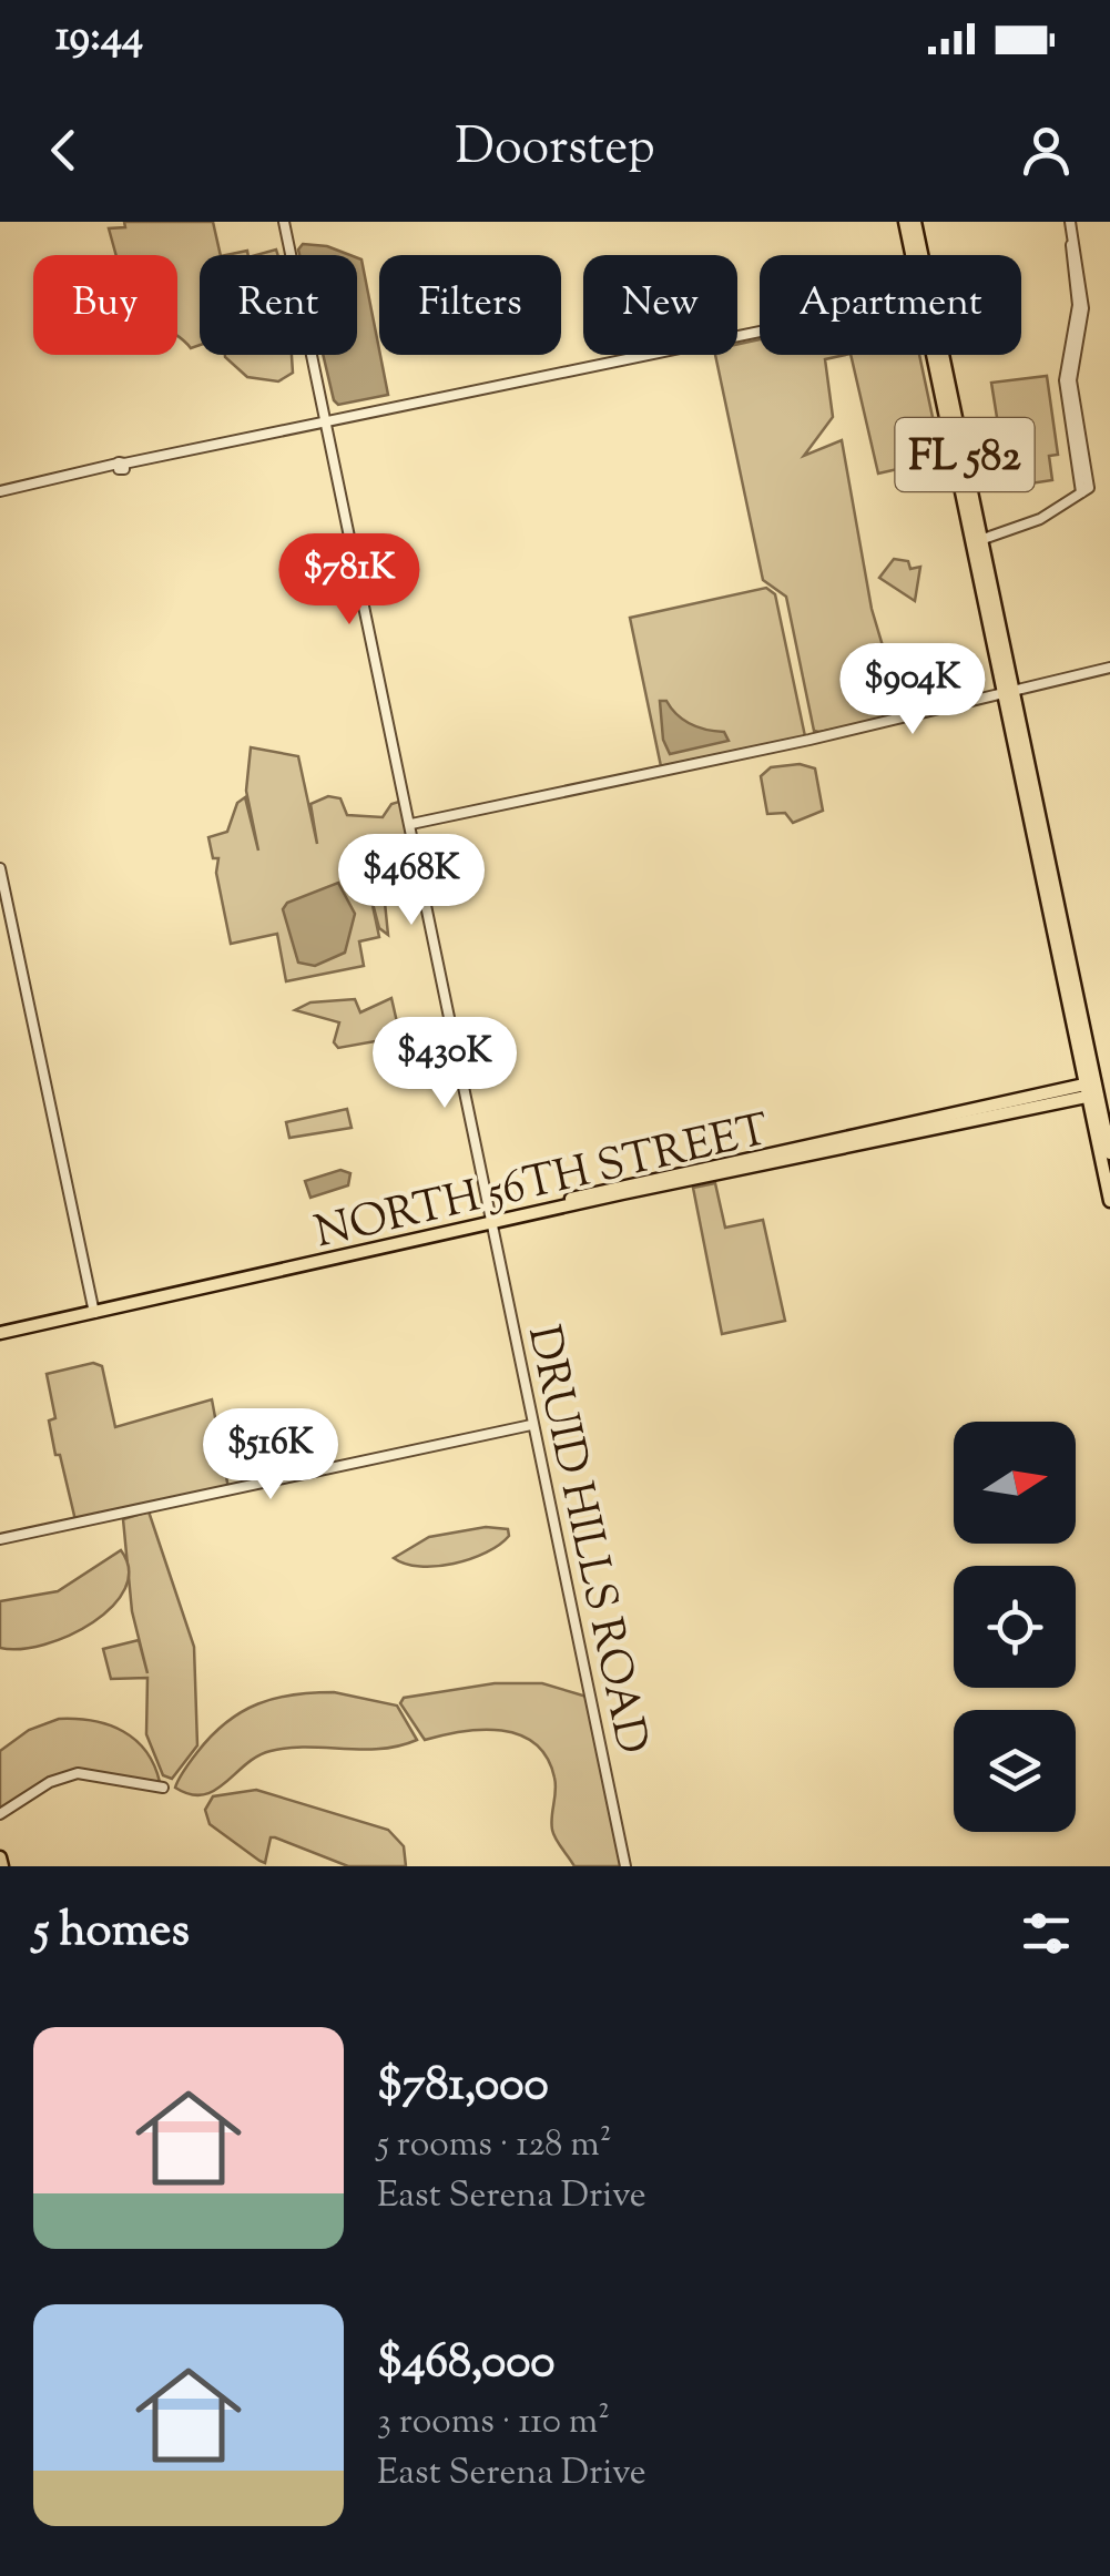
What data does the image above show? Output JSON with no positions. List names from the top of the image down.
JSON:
{
  "streets": {
    "main road": ["FL 582", "NORTH 56TH STREET"],
    "street": ["DRUID HILLS ROAD"]
  },
  "crossings": [
    ["FL 582", "NORTH 56TH STREET"],
    ["NORTH 56TH STREET", "DRUID HILLS ROAD"]
  ],
  "north": "right",
  "page": {
    "status": "19:44",
    "header": "Doorstep",
    "chip": [
      "Buy",
      "Rent",
      "Filters",
      "New",
      "Apartment"
    ],
    "price": [
      "$781K",
      "$904K",
      "$468K",
      "$430K",
      "$516K"
    ],
    "heading": "5 homes",
    "list": [
      {
        "name": "$781,000",
        "note": "5 rooms · 128 m² · East Serena Drive"
      },
      {
        "name": "$468,000",
        "note": "3 rooms · 110 m² · East Serena Drive"
      }
    ]
  }
}
